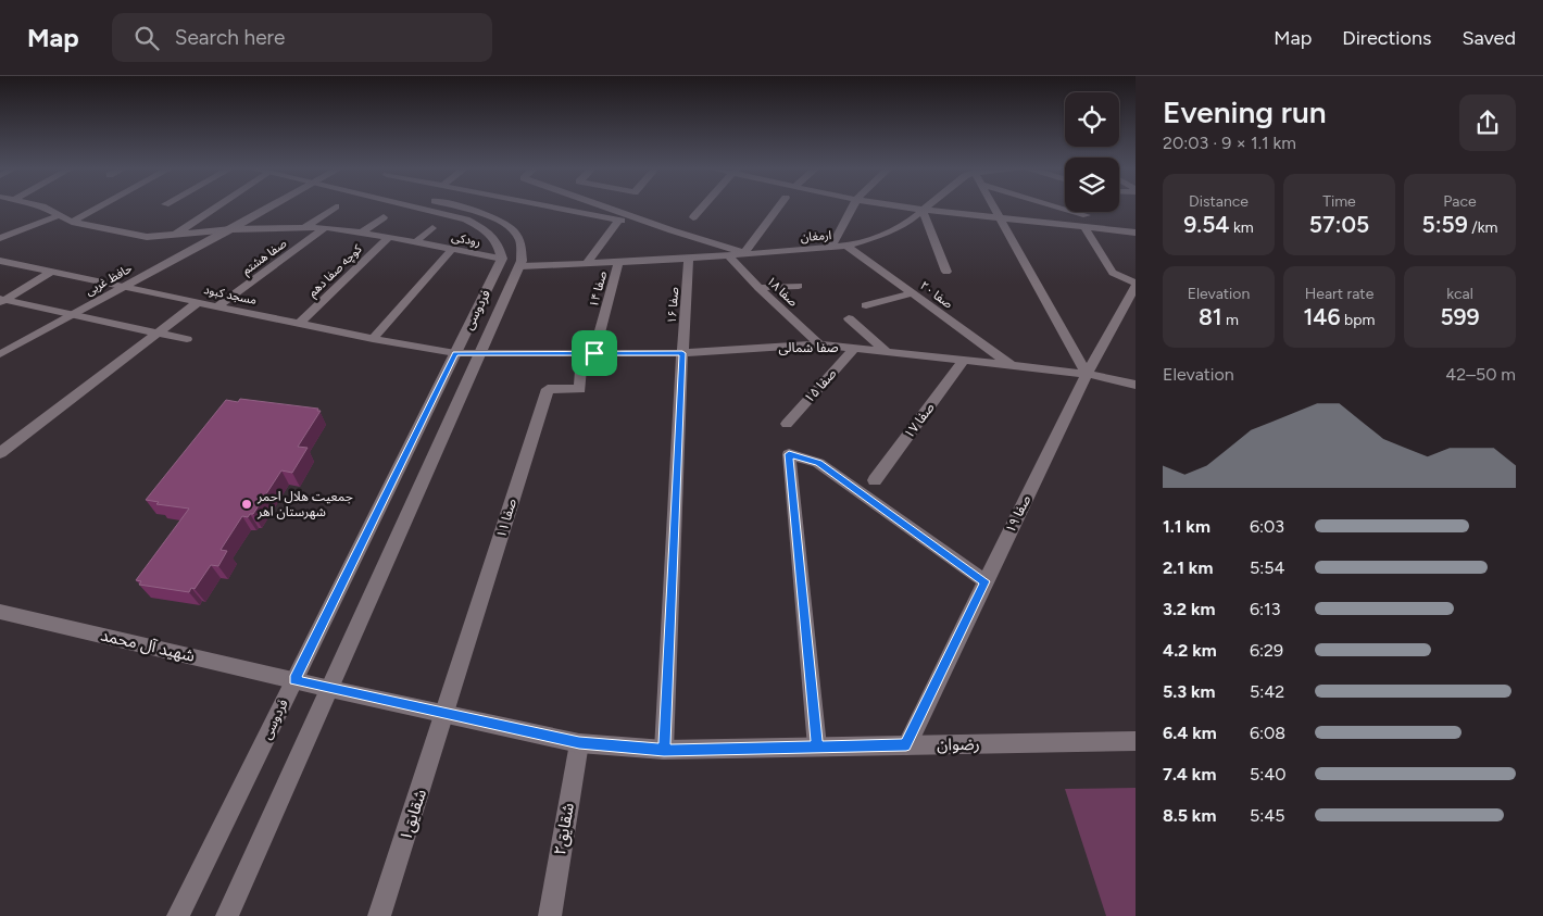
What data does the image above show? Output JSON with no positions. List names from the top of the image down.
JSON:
{
  "streets": {
    "street": [
      "ارمغان",
      "رودکی",
      "صفا هشتم",
      "کوچه صفا دهم",
      "حافظ غربی",
      "صفا ۱۴",
      "صفا ۱۸",
      "مسجد کبود",
      "صفا ۲۰",
      "صفا ۱۶",
      "فردوسی",
      "صفا شمالی",
      "صفا ۱۵",
      "صفا ۱۷",
      "صفا ۱۹",
      "صفا ۱۱",
      "شهید آل محمد",
      "رضوان",
      "شقایق۱",
      "شقایق۲"
    ]
  },
  "crossings": [
    ["ارمغان", "صفا ۱۴"],
    ["ارمغان", "صفا ۱۸"],
    ["ارمغان", "صفا ۲۰"],
    ["ارمغان", "صفا ۱۶"],
    ["ارمغان", "فردوسی"],
    ["رودکی", "صفا هشتم"],
    ["رودکی", "کوچه صفا دهم"],
    ["رودکی", "حافظ غربی"],
    ["رودکی", "فردوسی"],
    ["صفا هشتم", "مسجد کبود"],
    ["کوچه صفا دهم", "مسجد کبود"],
    ["حافظ غربی", "مسجد کبود"],
    ["صفا ۱۴", "صفا شمالی"],
    ["صفا ۱۴", "صفا ۱۱"],
    ["صفا ۱۸", "صفا شمالی"],
    ["مسجد کبود", "فردوسی"],
    ["مسجد کبود", "صفا شمالی"],
    ["صفا ۲۰", "صفا شمالی"],
    ["صفا ۱۶", "صفا شمالی"],
    ["صفا ۱۶", "رضوان"],
    ["فردوسی", "صفا شمالی"],
    ["فردوسی", "شهید آل محمد"],
    ["فردوسی", "رضوان"],
    ["صفا شمالی", "صفا ۱۵"],
    ["صفا شمالی", "صفا ۱۷"],
    ["صفا شمالی", "صفا ۱۹"],
    ["صفا شمالی", "صفا ۱۱"],
    ["صفا ۱۹", "رضوان"],
    ["صفا ۱۱", "رضوان"],
    ["صفا ۱۱", "شقایق۱"],
    ["شهید آل محمد", "رضوان"],
    ["رضوان", "شقایق۱"],
    ["رضوان", "شقایق۲"]
  ],
  "places": ["جمعیت هلال احمر شهرستان اهر"],
  "page": {
    "header": "Map",
    "search": "Search here",
    "nav": ["Map", "Directions", "Saved"],
    "heading": ["Evening run", "20:03 · 9 × 1.1 km"],
    "stats": [
      ["Distance", "9.54 km"],
      ["Time", "57:05"],
      ["Pace", "5:59 /km"],
      ["Elevation", "81 m"],
      ["Heart rate", "146 bpm"],
      ["kcal", "599"]
    ],
    "chart": ["Elevation", "42–50 m"],
    "list": [
      {
        "name": "1.1 km",
        "note": "6:03"
      },
      {
        "name": "2.1 km",
        "note": "5:54"
      },
      {
        "name": "3.2 km",
        "note": "6:13"
      },
      {
        "name": "4.2 km",
        "note": "6:29"
      },
      {
        "name": "5.3 km",
        "note": "5:42"
      },
      {
        "name": "6.4 km",
        "note": "6:08"
      },
      {
        "name": "7.4 km",
        "note": "5:40"
      },
      {
        "name": "8.5 km",
        "note": "5:45"
      }
    ]
  }
}
